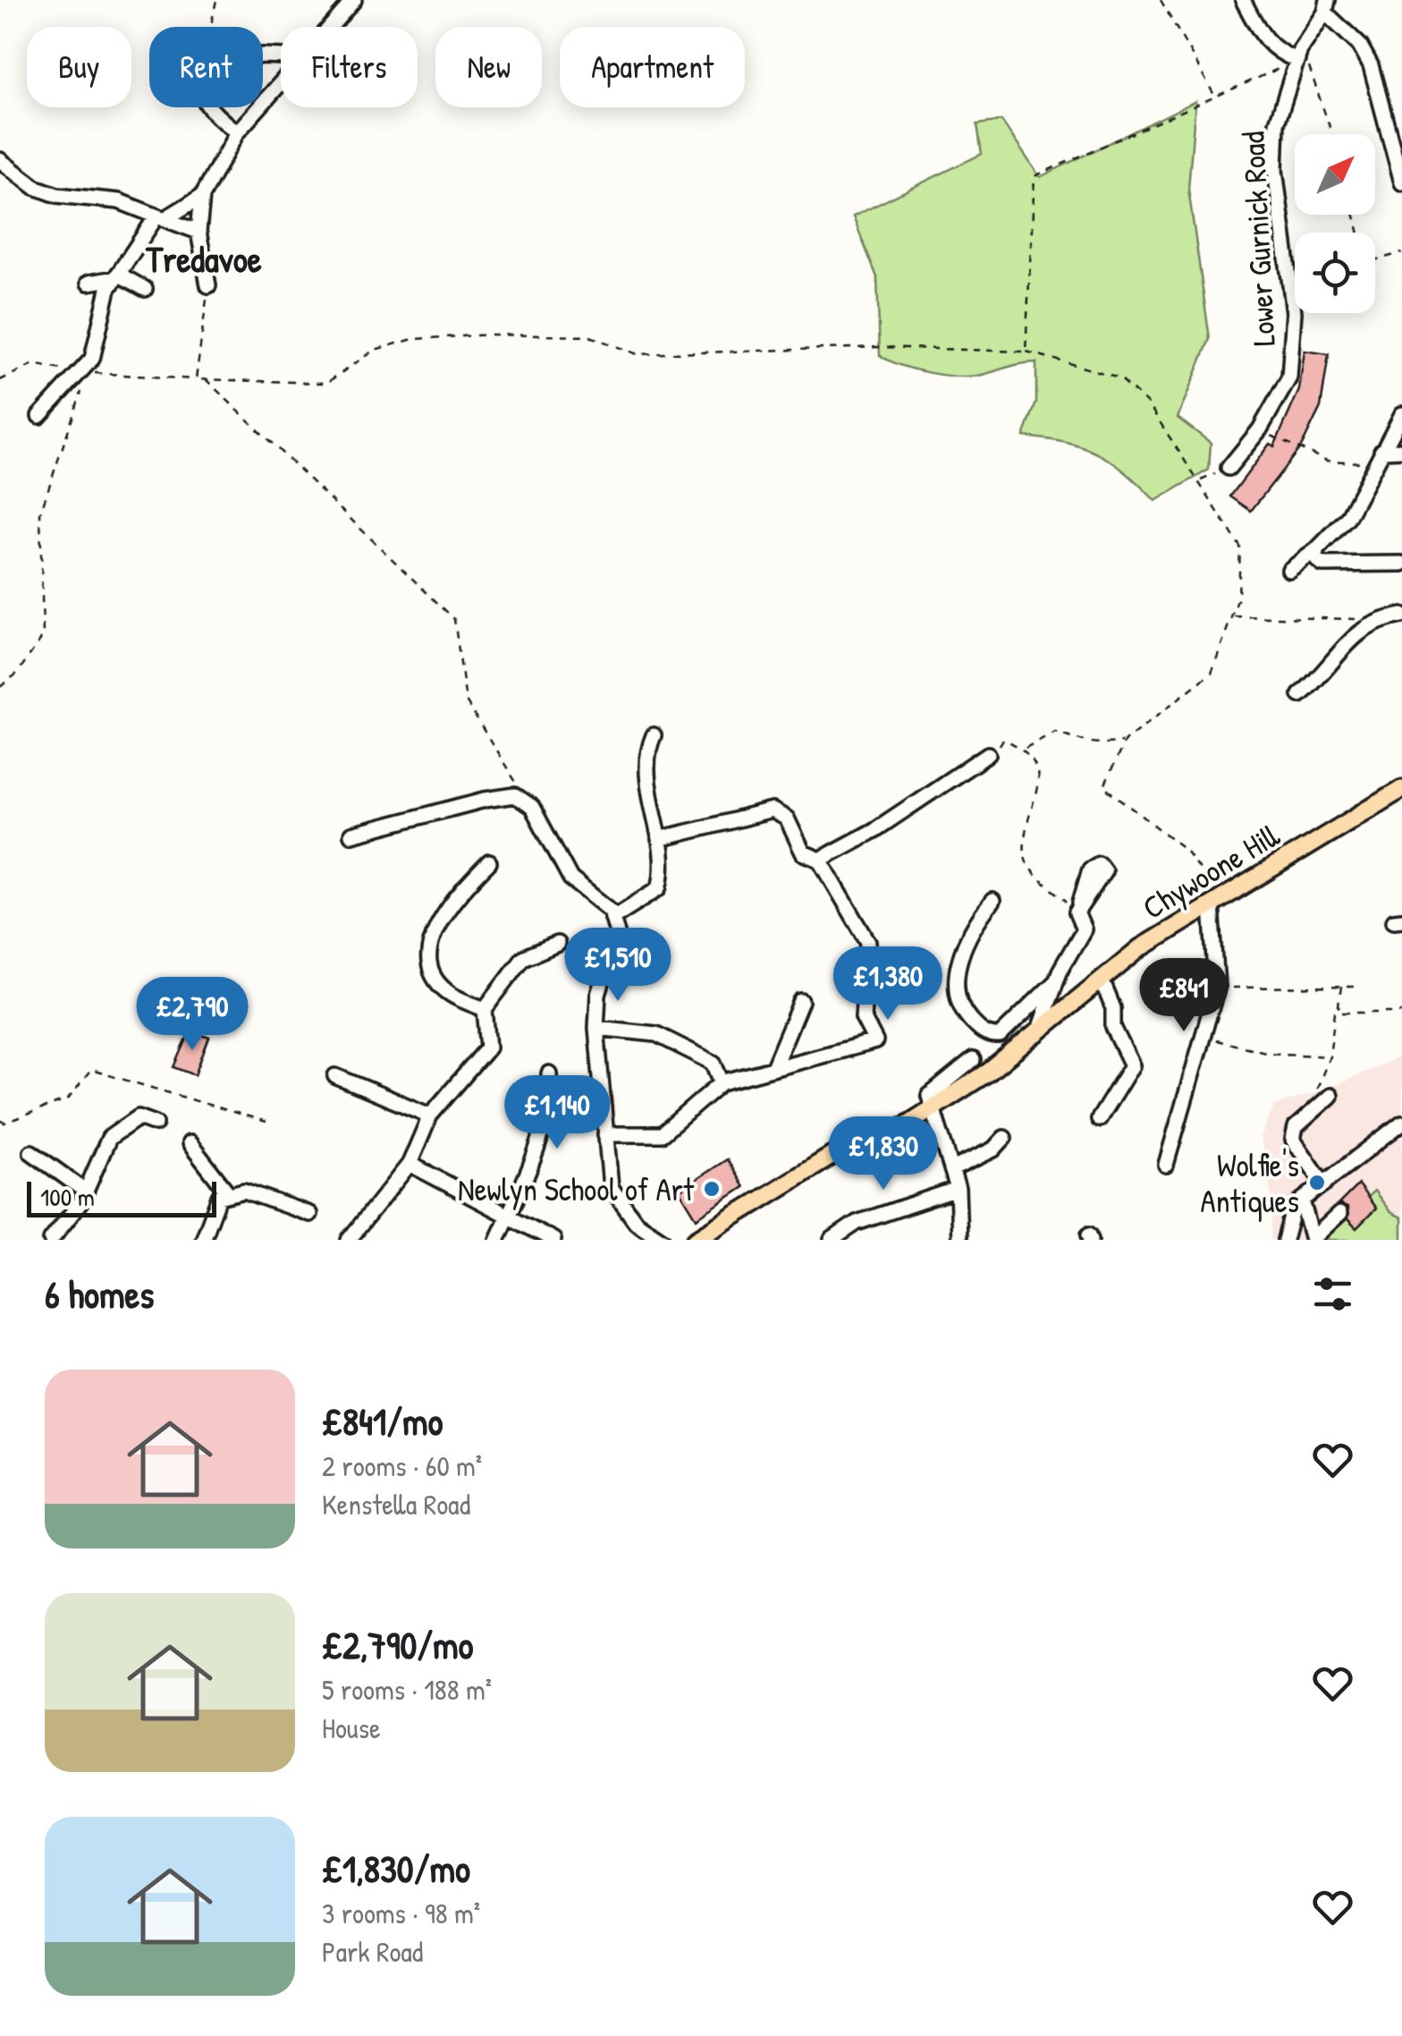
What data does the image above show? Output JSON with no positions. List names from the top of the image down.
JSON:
{
  "streets": {
    "main road": ["Chywoone Hill"],
    "street": ["Lower Gurnick Road"]
  },
  "districts": ["Tredavoe"],
  "places": ["Wolfie's Antiques", "Newlyn School of Art"],
  "scale_bar": "100 m",
  "north": "top right",
  "page": {
    "chip": [
      "Buy",
      "Rent",
      "Filters",
      "New",
      "Apartment"
    ],
    "price": [
      "£1,510",
      "£1,380",
      "£841",
      "£2,790",
      "£1,140",
      "£1,830"
    ],
    "scale": "100 m",
    "heading": "6 homes",
    "list": [
      {
        "name": "£841/mo",
        "note": "2 rooms · 60 m² · Kenstella Road"
      },
      {
        "name": "£2,790/mo",
        "note": "5 rooms · 188 m² · House"
      },
      {
        "name": "£1,830/mo",
        "note": "3 rooms · 98 m² · Park Road"
      }
    ]
  }
}
